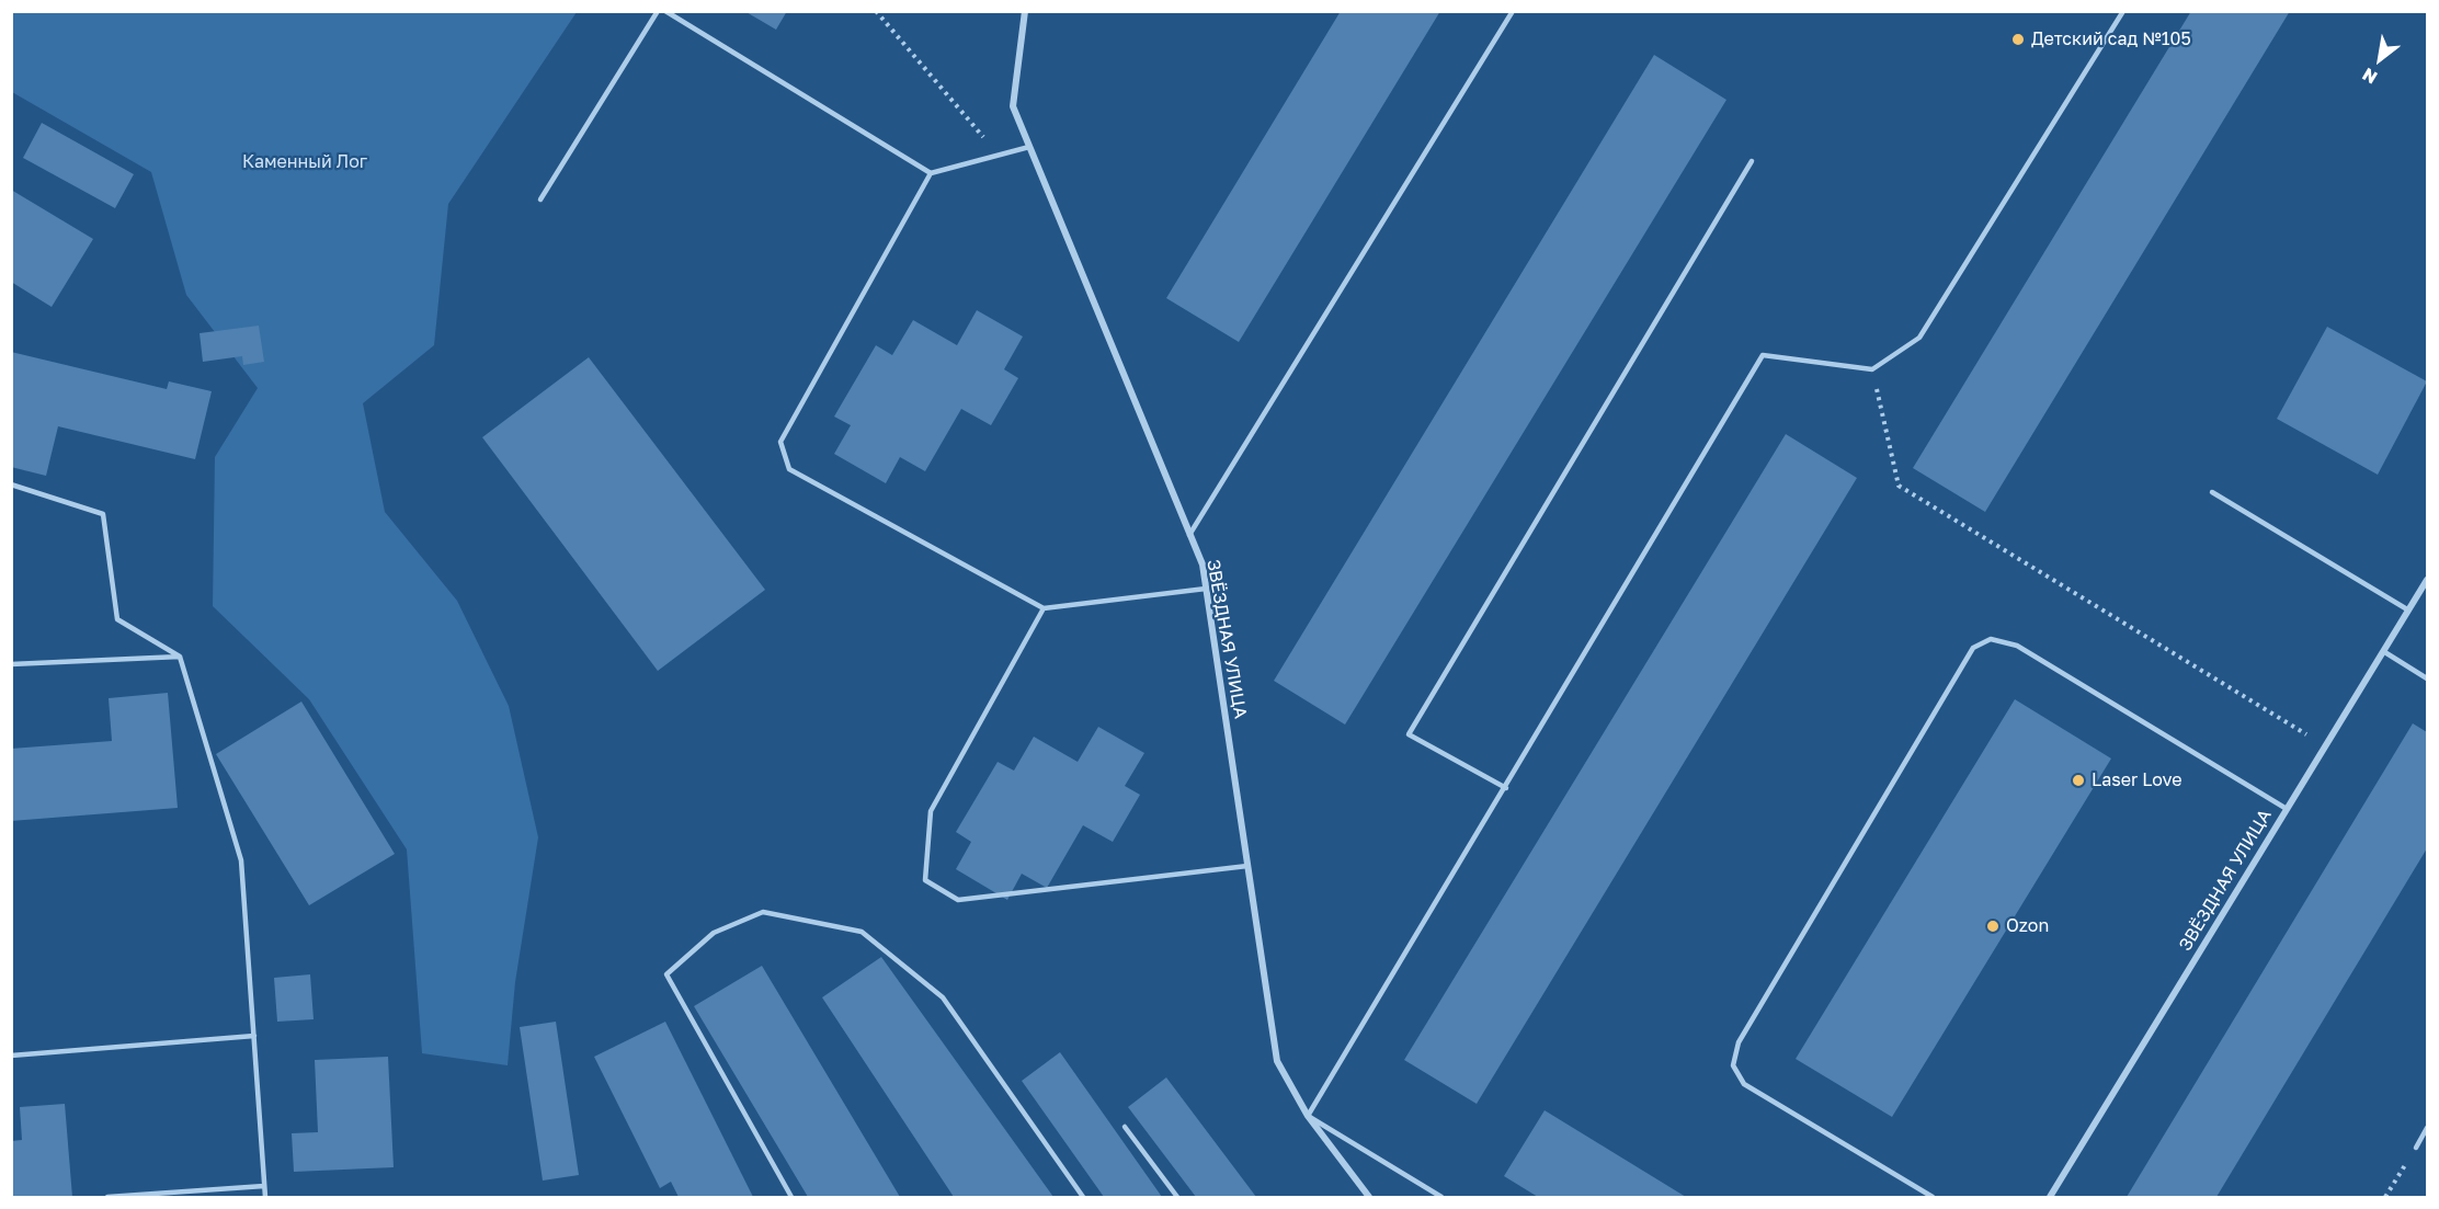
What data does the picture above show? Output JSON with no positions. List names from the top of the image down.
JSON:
{
  "streets": {
    "street": ["ЗВЁЗДНАЯ УЛИЦА"]
  },
  "parks": ["Каменный Лог"],
  "places": ["Детский сад №105", "Laser Love", "Ozon"],
  "north": "bottom left"
}
